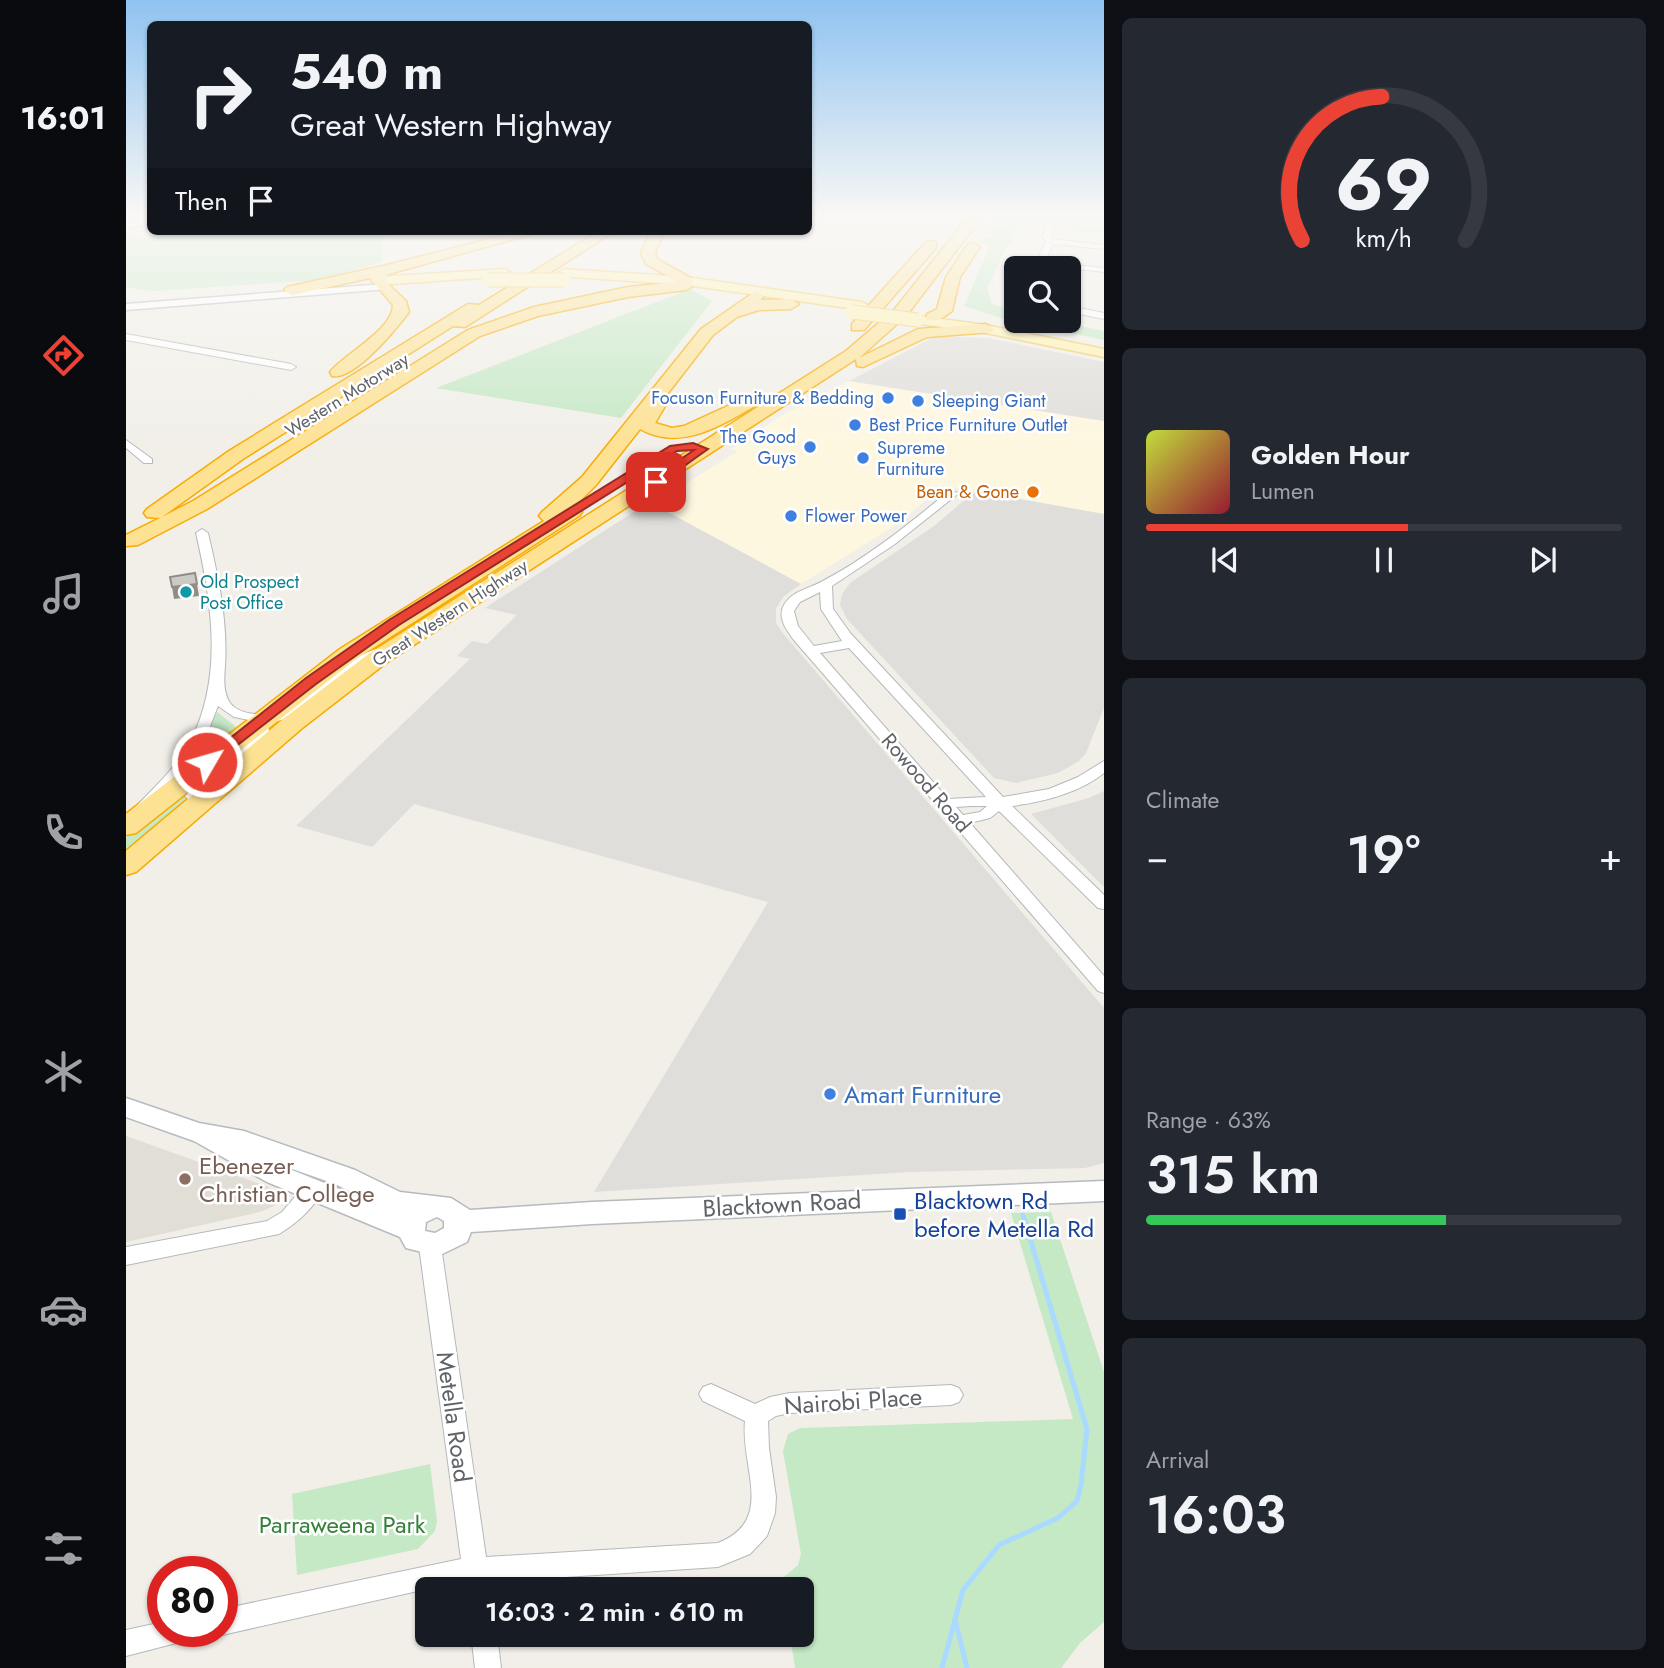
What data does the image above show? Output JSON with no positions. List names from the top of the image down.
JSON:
{
  "streets": {
    "highway": ["Western Motorway", "Great Western Highway"],
    "main road": ["Blacktown Road"],
    "street": ["Rowood Road", "Nairobi Place", "Metella Road"]
  },
  "parks": ["Parraweena Park"],
  "places": {
    "other": [
      "Focuson Furniture & Bedding",
      "Sleeping Giant",
      "Best Price Furniture Outlet",
      "The Good Guys",
      "Supreme Furniture",
      "Bean & Gone",
      "Flower Power",
      "Old Prospect Post Office",
      "Amart Furniture",
      "Ebenezer Christian College"
    ],
    "transit": ["Blacktown Rd before Metella Rd"]
  },
  "page": {
    "tabs": "16:01",
    "turn": ["540 m", "Great Western Highway"],
    "then": "Then",
    "song": ["Golden Hour", "Lumen"],
    "tile": [
      "Climate",
      ["Range · 63%", "315 km"],
      ["Arrival", "16:03"]
    ],
    "heat": ["−", "19°", "+"],
    "limit": "80",
    "trip": "16:03 · 2 min · 610 m",
    "gauge": ["69", "km/h"]
  }
}
